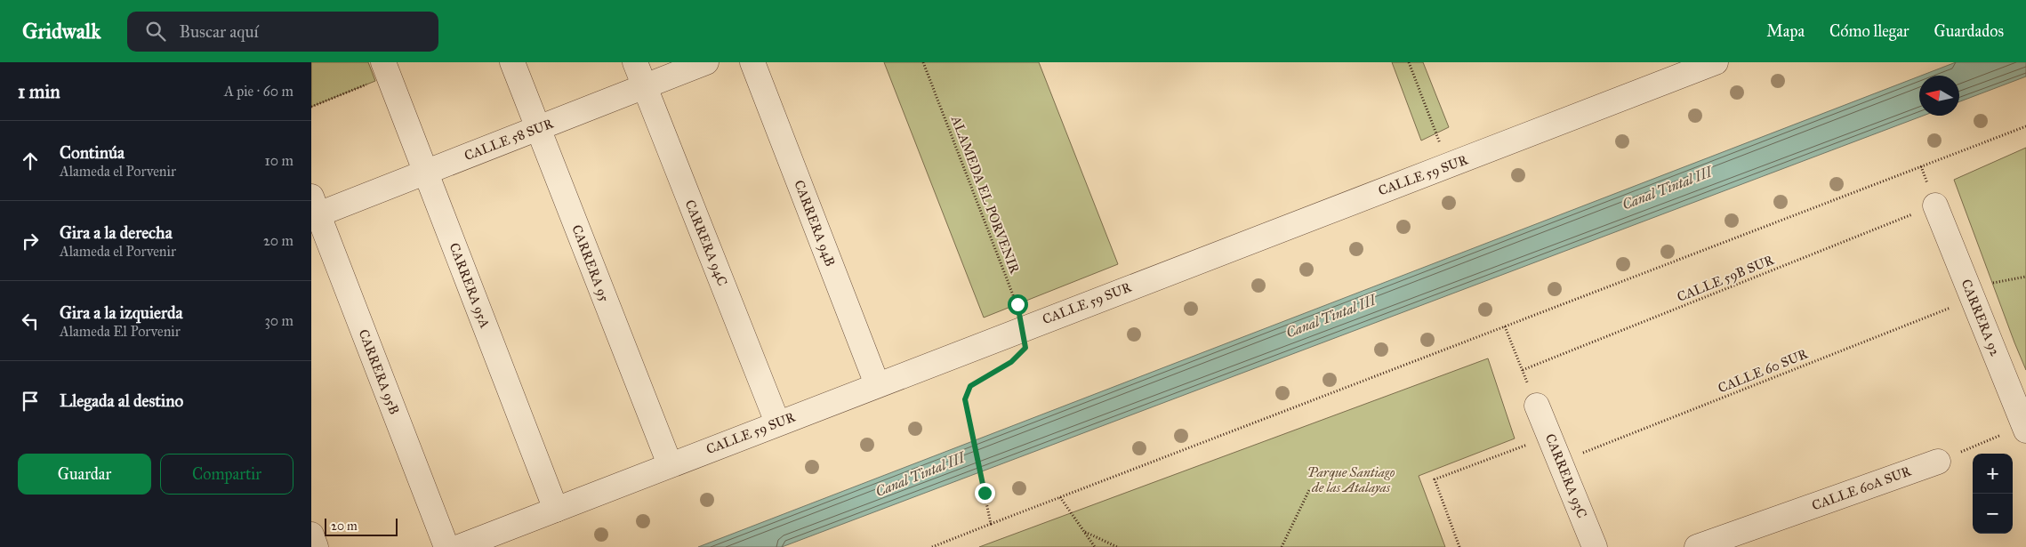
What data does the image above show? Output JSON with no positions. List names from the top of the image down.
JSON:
{
  "streets": {
    "street": [
      "CALLE 58 SUR",
      "CALLE 59 SUR",
      "CARRERA 94B",
      "CARRERA 94C",
      "CARRERA 95",
      "CARRERA 95A",
      "CARRERA 92",
      "CARRERA 95B",
      "CARRERA 93C",
      "CALLE 60A SUR"
    ],
    "path": ["ALAMEDA EL PORVENIR", "CALLE 59B SUR", "CALLE 60 SUR"]
  },
  "crossings": [
    ["CALLE 58 SUR", "CARRERA 94C"],
    ["CALLE 58 SUR", "CARRERA 95"],
    ["CALLE 58 SUR", "CARRERA 95A"],
    ["CALLE 58 SUR", "CARRERA 95B"],
    ["CALLE 59 SUR", "ALAMEDA EL PORVENIR"],
    ["CALLE 59 SUR", "CARRERA 94B"],
    ["CALLE 59 SUR", "CARRERA 94C"],
    ["CALLE 59 SUR", "CARRERA 95"],
    ["CALLE 59 SUR", "CARRERA 95A"],
    ["CALLE 59B SUR", "CARRERA 92"],
    ["CARRERA 92", "CALLE 60 SUR"],
    ["CALLE 60 SUR", "CARRERA 93C"]
  ],
  "water": ["Canal Tintal III"],
  "parks": ["Parque Santiago de las Atalayas"],
  "scale_bar": "20 m",
  "north": "left",
  "page": {
    "header": "Gridwalk",
    "search": "Buscar aquí",
    "nav": ["Mapa", "Cómo llegar", "Guardados"],
    "heading": ["1 min", "A pie · 60 m"],
    "list": [
      ["Continúa", "Alameda el Porvenir", "10 m"],
      ["Gira a la derecha", "Alameda el Porvenir", "20 m"],
      ["Gira a la izquierda", "Alameda El Porvenir", "30 m"],
      "Llegada al destino"
    ],
    "buttons": ["Guardar", "Compartir"],
    "map_buttons": ["+", "−"],
    "scale": "20 m"
  }
}
